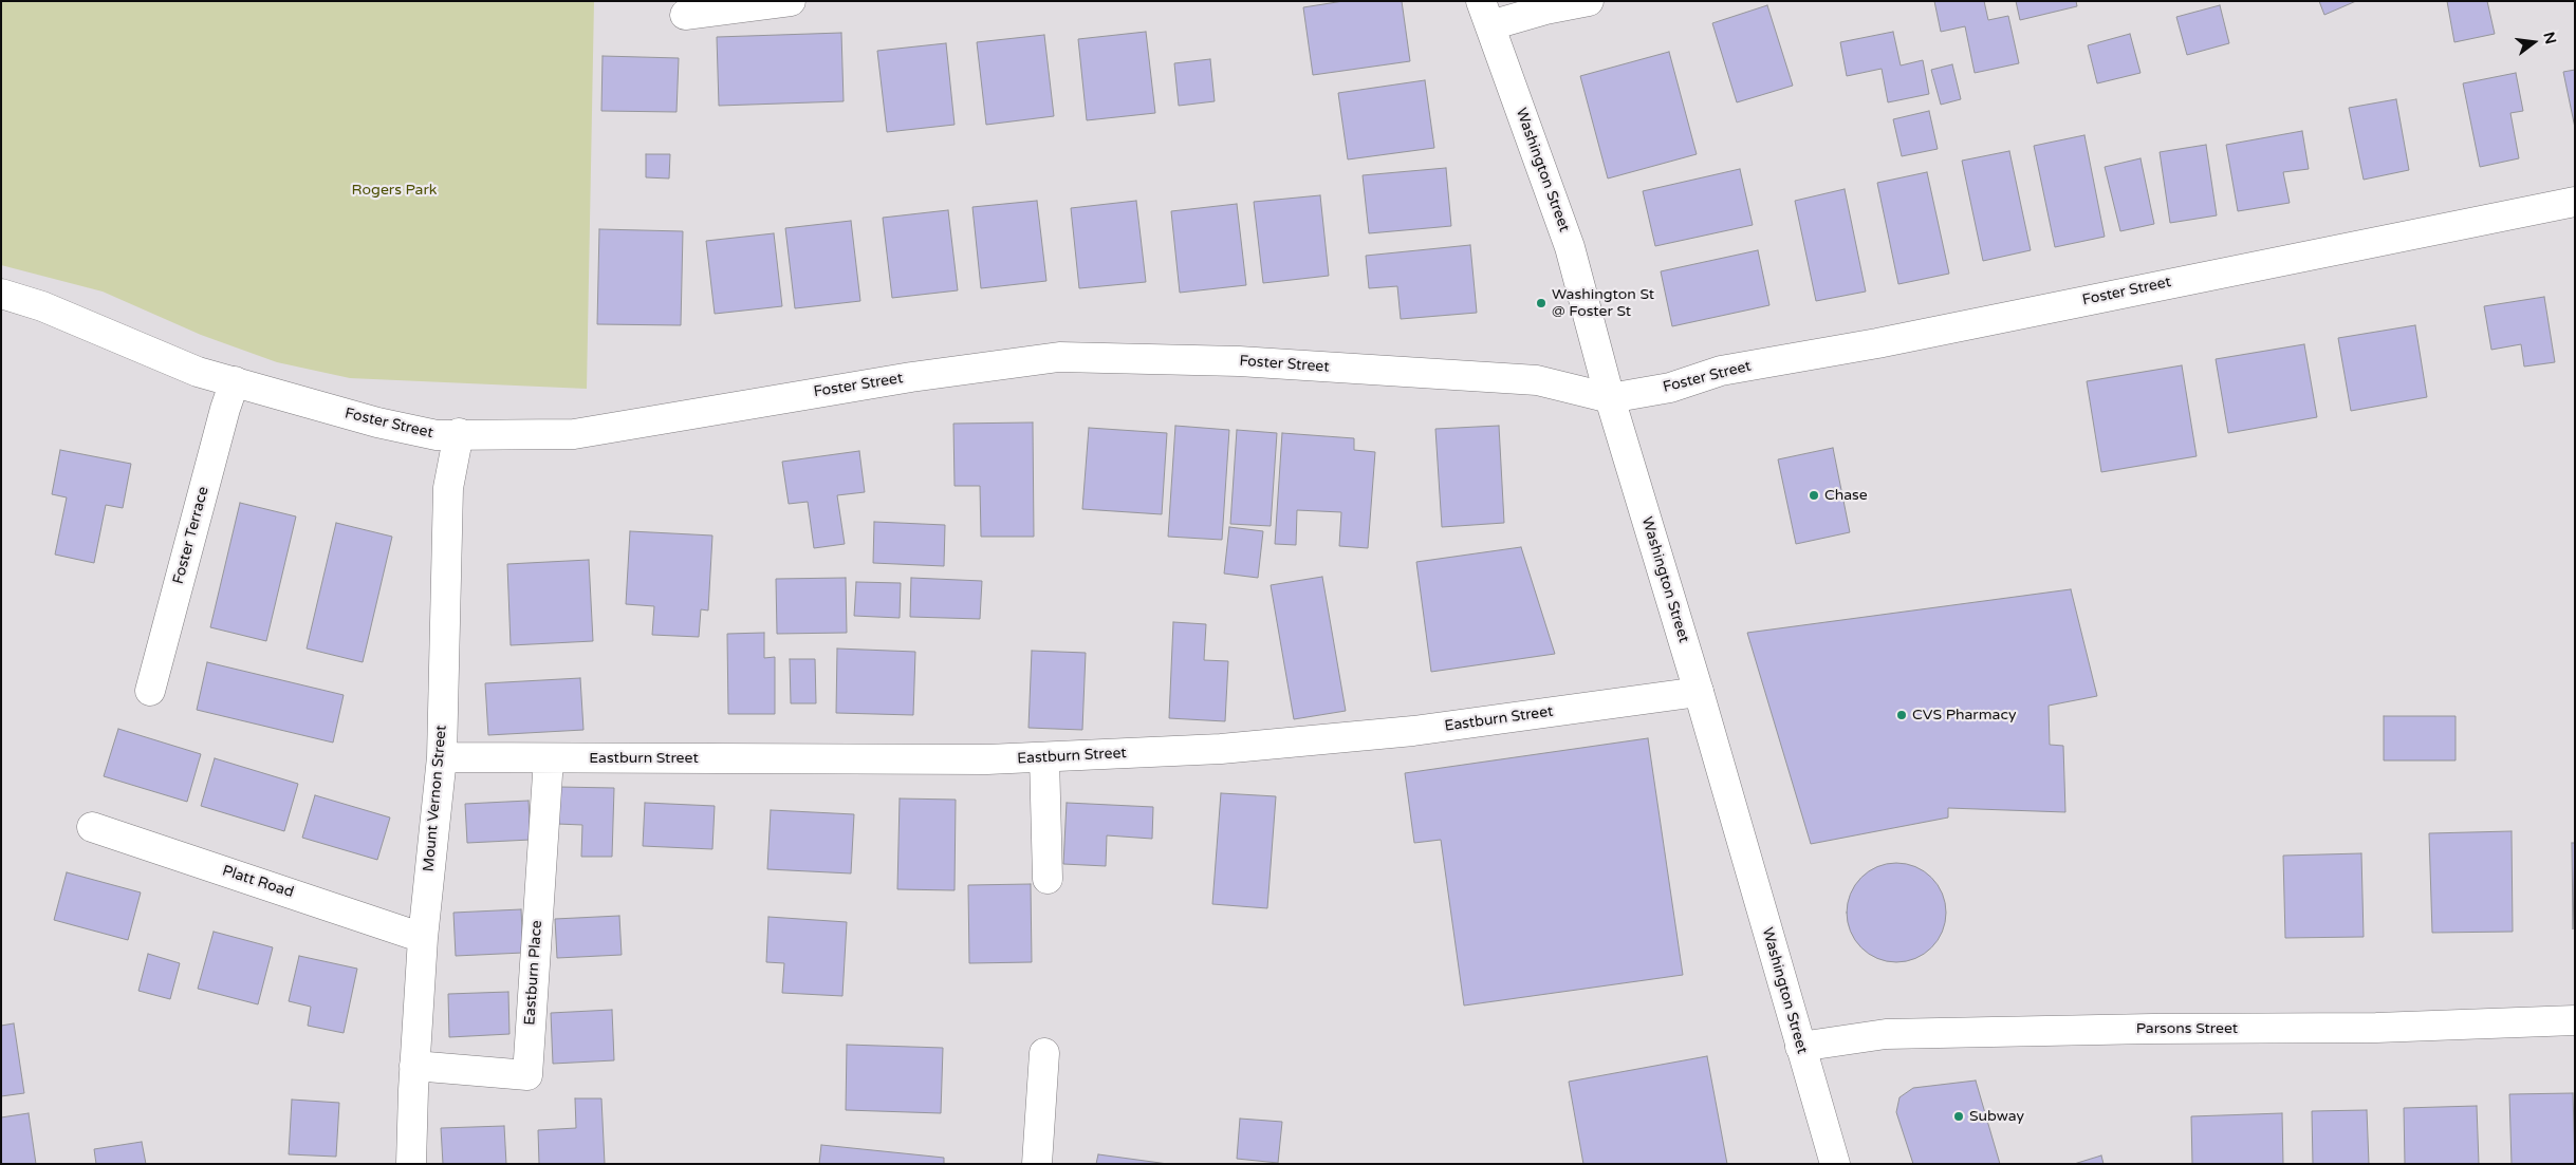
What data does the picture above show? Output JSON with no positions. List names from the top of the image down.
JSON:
{
  "streets": {
    "street": [
      "Washington Street",
      "Foster Street",
      "Foster Terrace",
      "Eastburn Street",
      "Mount Vernon Street",
      "Platt Road",
      "Eastburn Place",
      "Parsons Street"
    ]
  },
  "crossings": [
    ["Washington Street", "Foster Street"],
    ["Washington Street", "Eastburn Street"],
    ["Washington Street", "Parsons Street"],
    ["Foster Street", "Foster Terrace"],
    ["Foster Street", "Mount Vernon Street"],
    ["Eastburn Street", "Mount Vernon Street"],
    ["Eastburn Street", "Eastburn Place"],
    ["Mount Vernon Street", "Platt Road"],
    ["Mount Vernon Street", "Eastburn Place"]
  ],
  "parks": ["Rogers Park"],
  "places": [
    "Washington St @ Foster St",
    "Chase",
    "CVS Pharmacy",
    "Subway"
  ],
  "north": "right"
}
